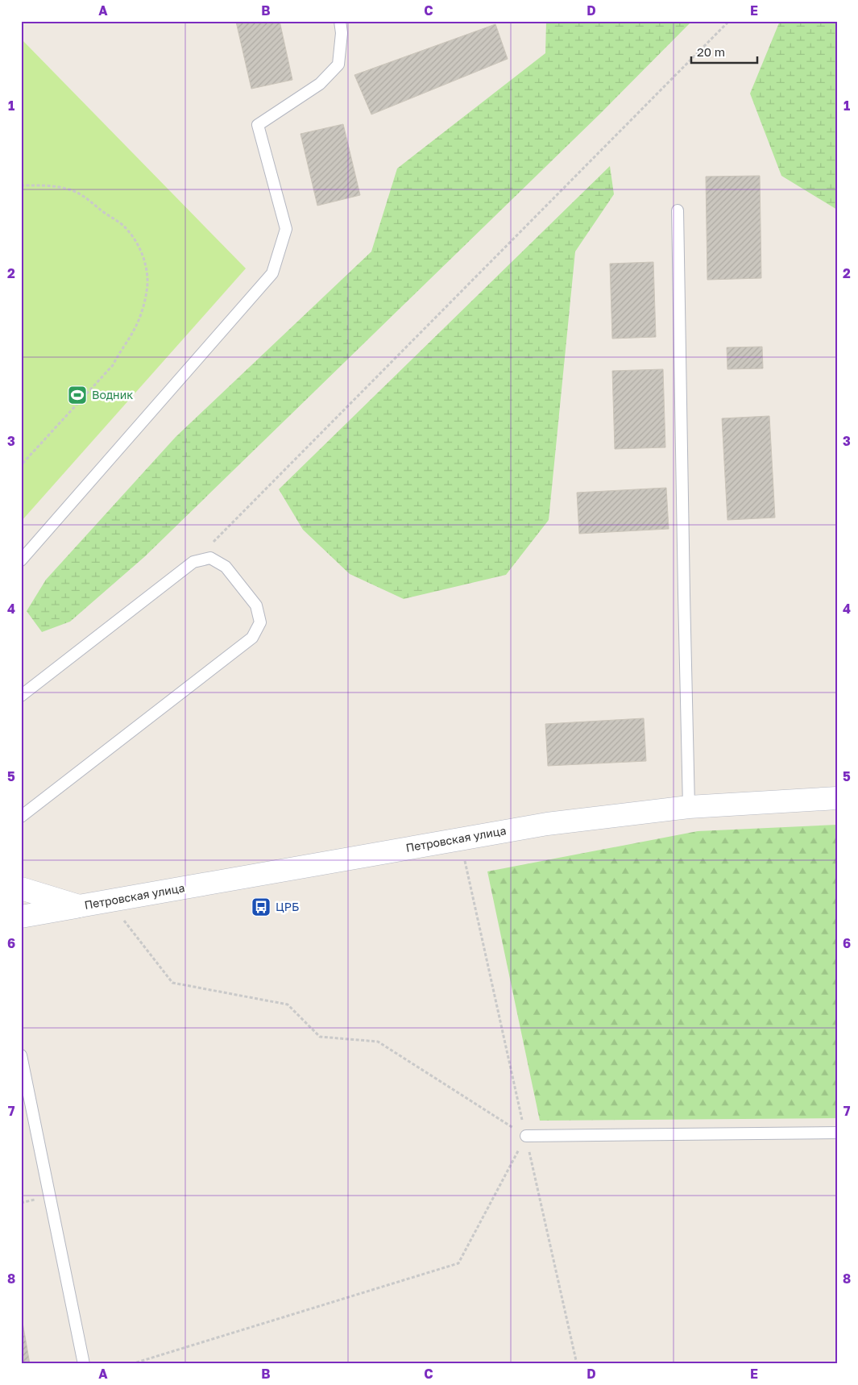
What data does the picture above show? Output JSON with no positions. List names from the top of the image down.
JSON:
{
  "streets": {
    "street": ["Петровская улица"]
  },
  "places": {
    "sports": ["Водник"],
    "bus stop": ["ЦРБ"]
  },
  "scale_bar": "20 m",
  "grid": {
    "columns": [
      "A",
      "B",
      "C",
      "D",
      "E"
    ],
    "rows": [
      "1",
      "2",
      "3",
      "4",
      "5",
      "6",
      "7",
      "8"
    ]
  }
}
